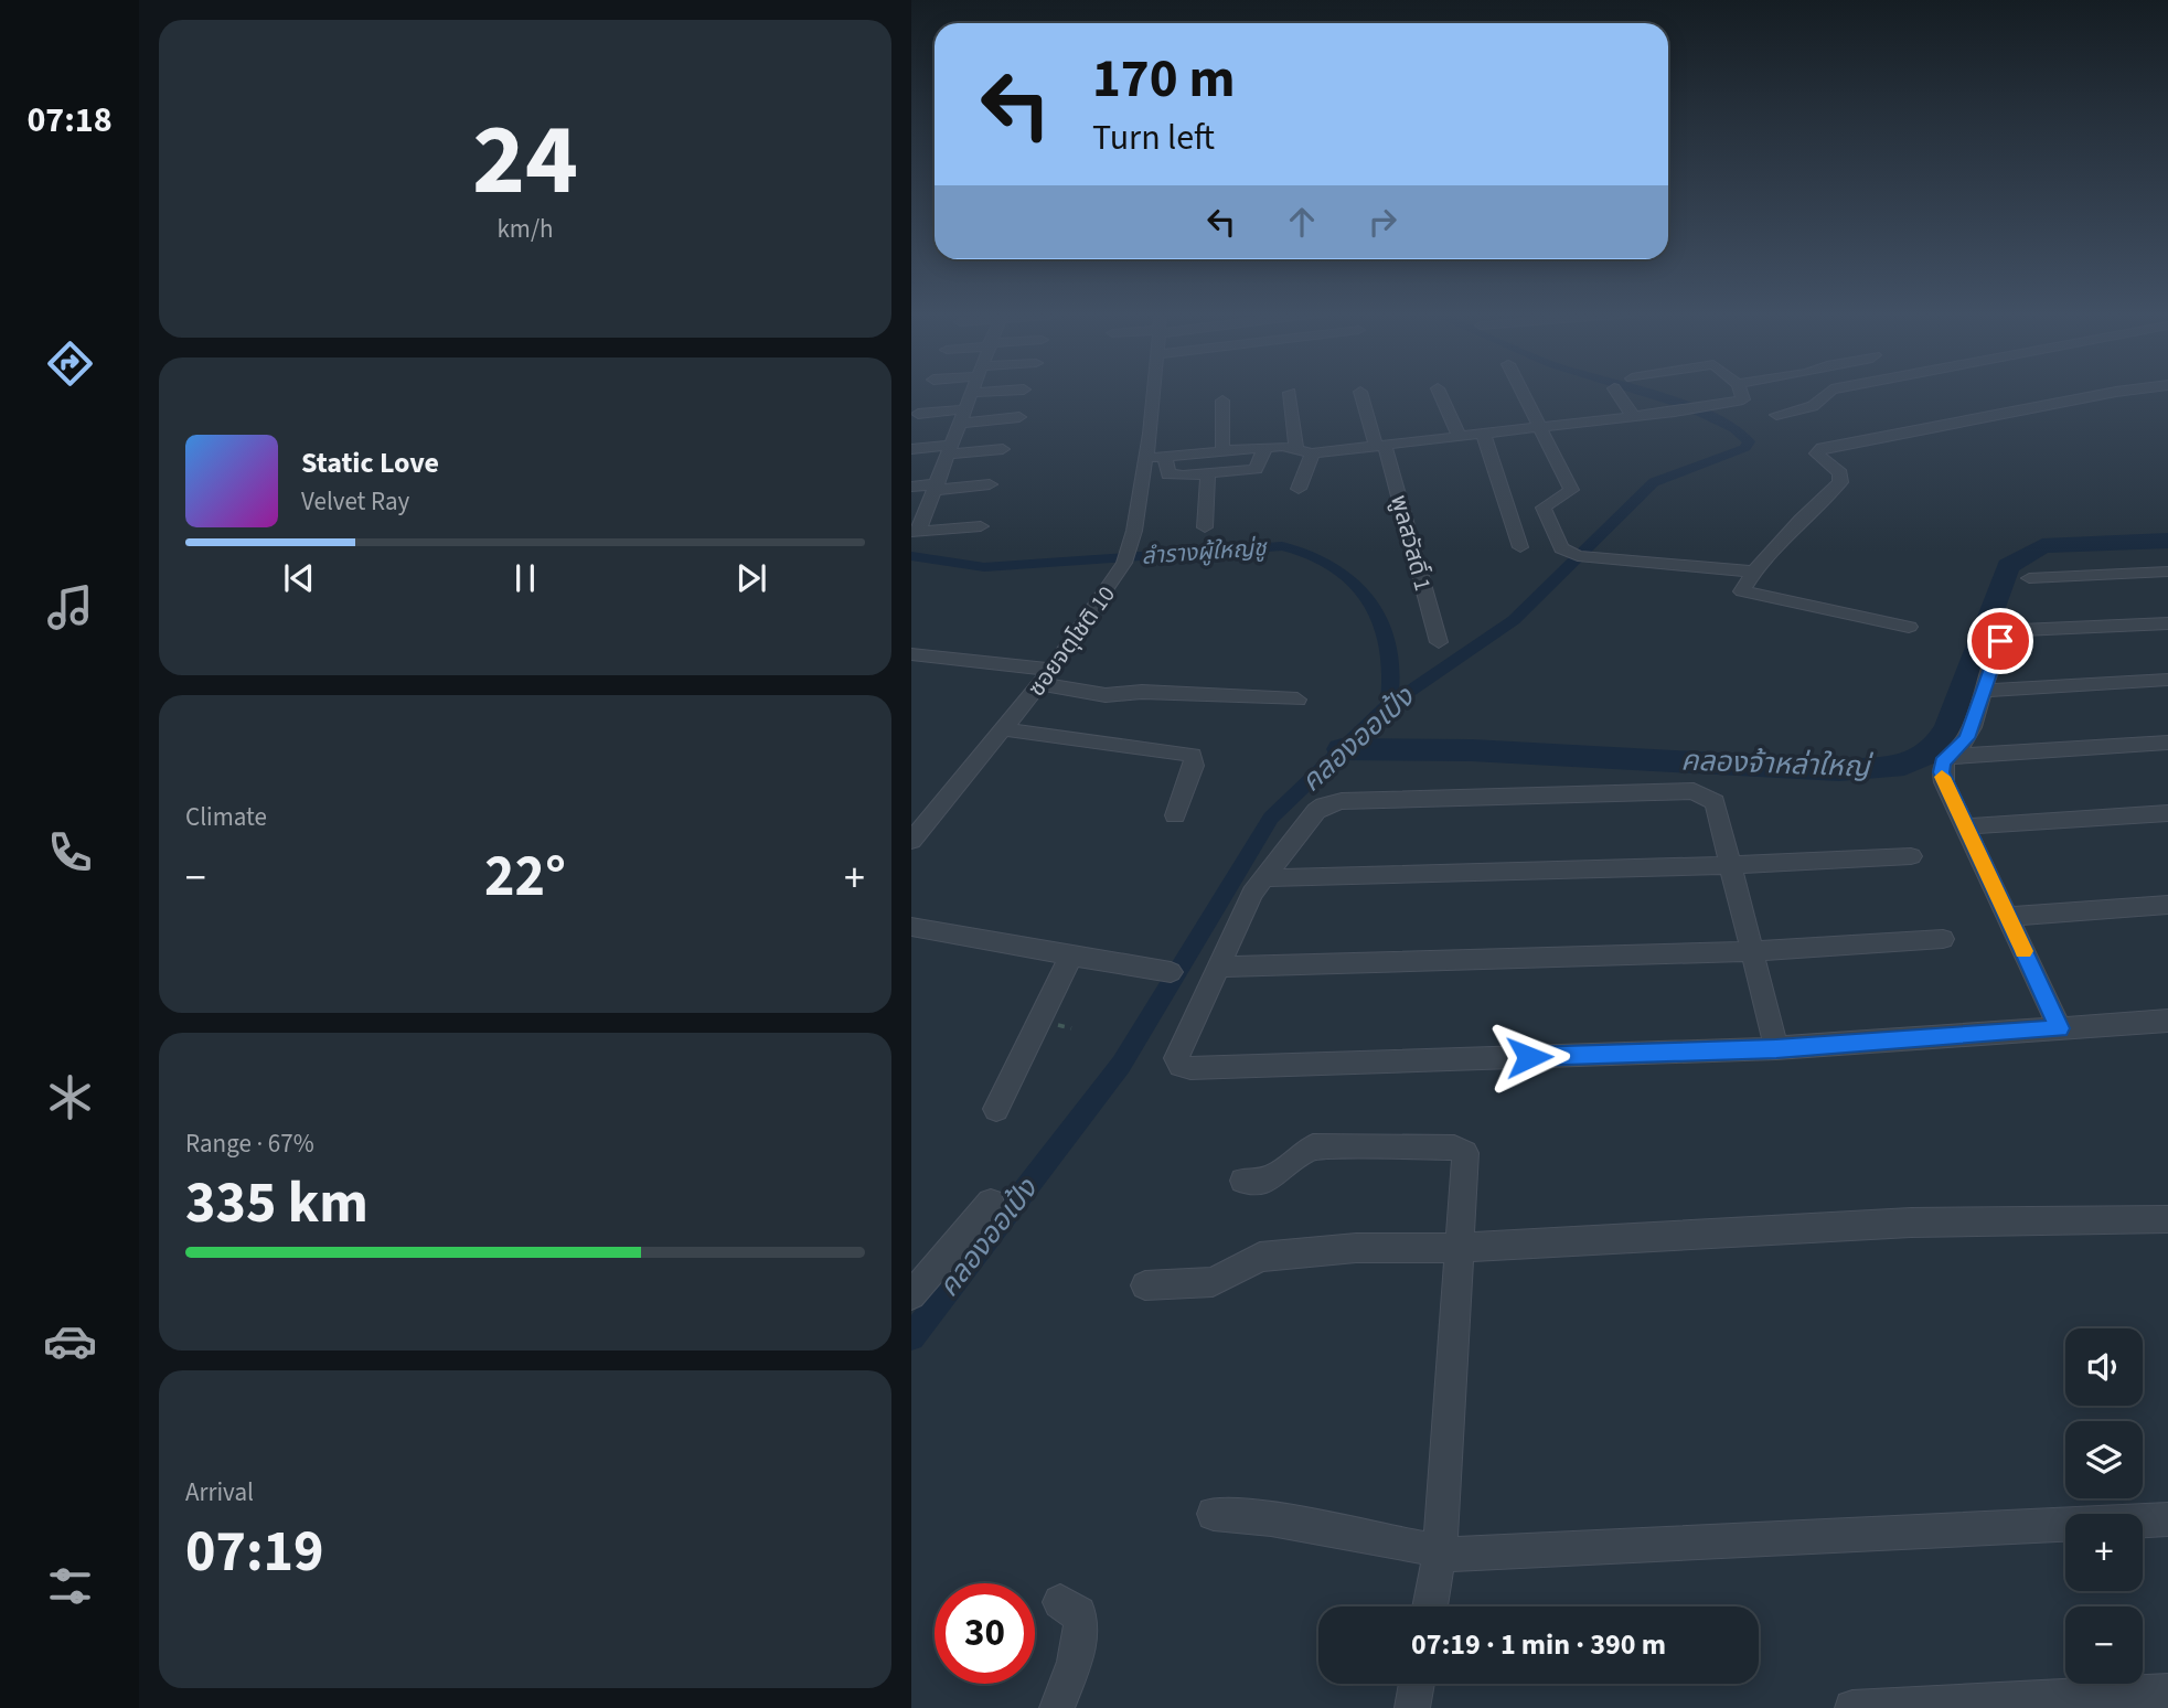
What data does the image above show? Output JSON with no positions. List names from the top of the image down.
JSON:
{
  "streets": {
    "street": ["พูลสวัสดิ์ 1", "ซอยจตุโชติ 10"]
  },
  "water": ["ลำรางผู้ใหญ่ชู", "คลองออเป้ง", "คลองจ้าหล่าใหญ่"],
  "page": {
    "tabs": "07:18",
    "tile": [
      ["24", "km/h"],
      "Climate",
      ["Range · 67%", "335 km"],
      ["Arrival", "07:19"]
    ],
    "turn": ["170 m", "Turn left"],
    "song": ["Static Love", "Velvet Ray"],
    "heat": ["−", "22°", "+"],
    "map_buttons": ["+", "−"],
    "limit": "30",
    "trip": "07:19 · 1 min · 390 m"
  }
}
